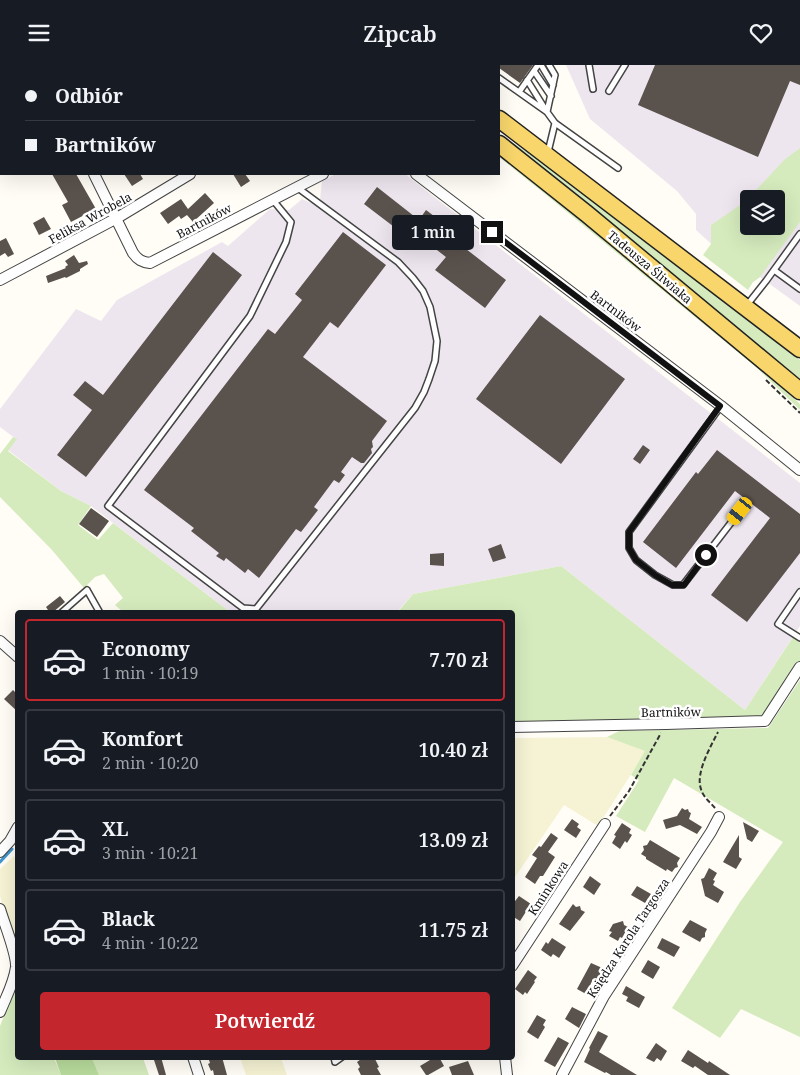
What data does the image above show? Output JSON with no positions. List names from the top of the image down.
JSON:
{
  "streets": {
    "main road": ["Tadeusza Śliwiaka"],
    "street": [
      "Feliksa Wrobela",
      "Bartników",
      "Kminkowa",
      "Księdza Karola Targosza"
    ]
  },
  "crossings": [
    ["Feliksa Wrobela", "Bartników"]
  ],
  "page": {
    "header": "Zipcab",
    "banner": ["Odbiór", "Bartników"],
    "bubble": "1 min",
    "list": [
      {
        "name": "Economy",
        "note": "1 min · 10:19",
        "value": "7.70 zł"
      },
      {
        "name": "Komfort",
        "note": "2 min · 10:20",
        "value": "10.40 zł"
      },
      {
        "name": "XL",
        "note": "3 min · 10:21",
        "value": "13.09 zł"
      },
      {
        "name": "Black",
        "note": "4 min · 10:22",
        "value": "11.75 zł"
      }
    ],
    "buttons": "Potwierdź"
  }
}
